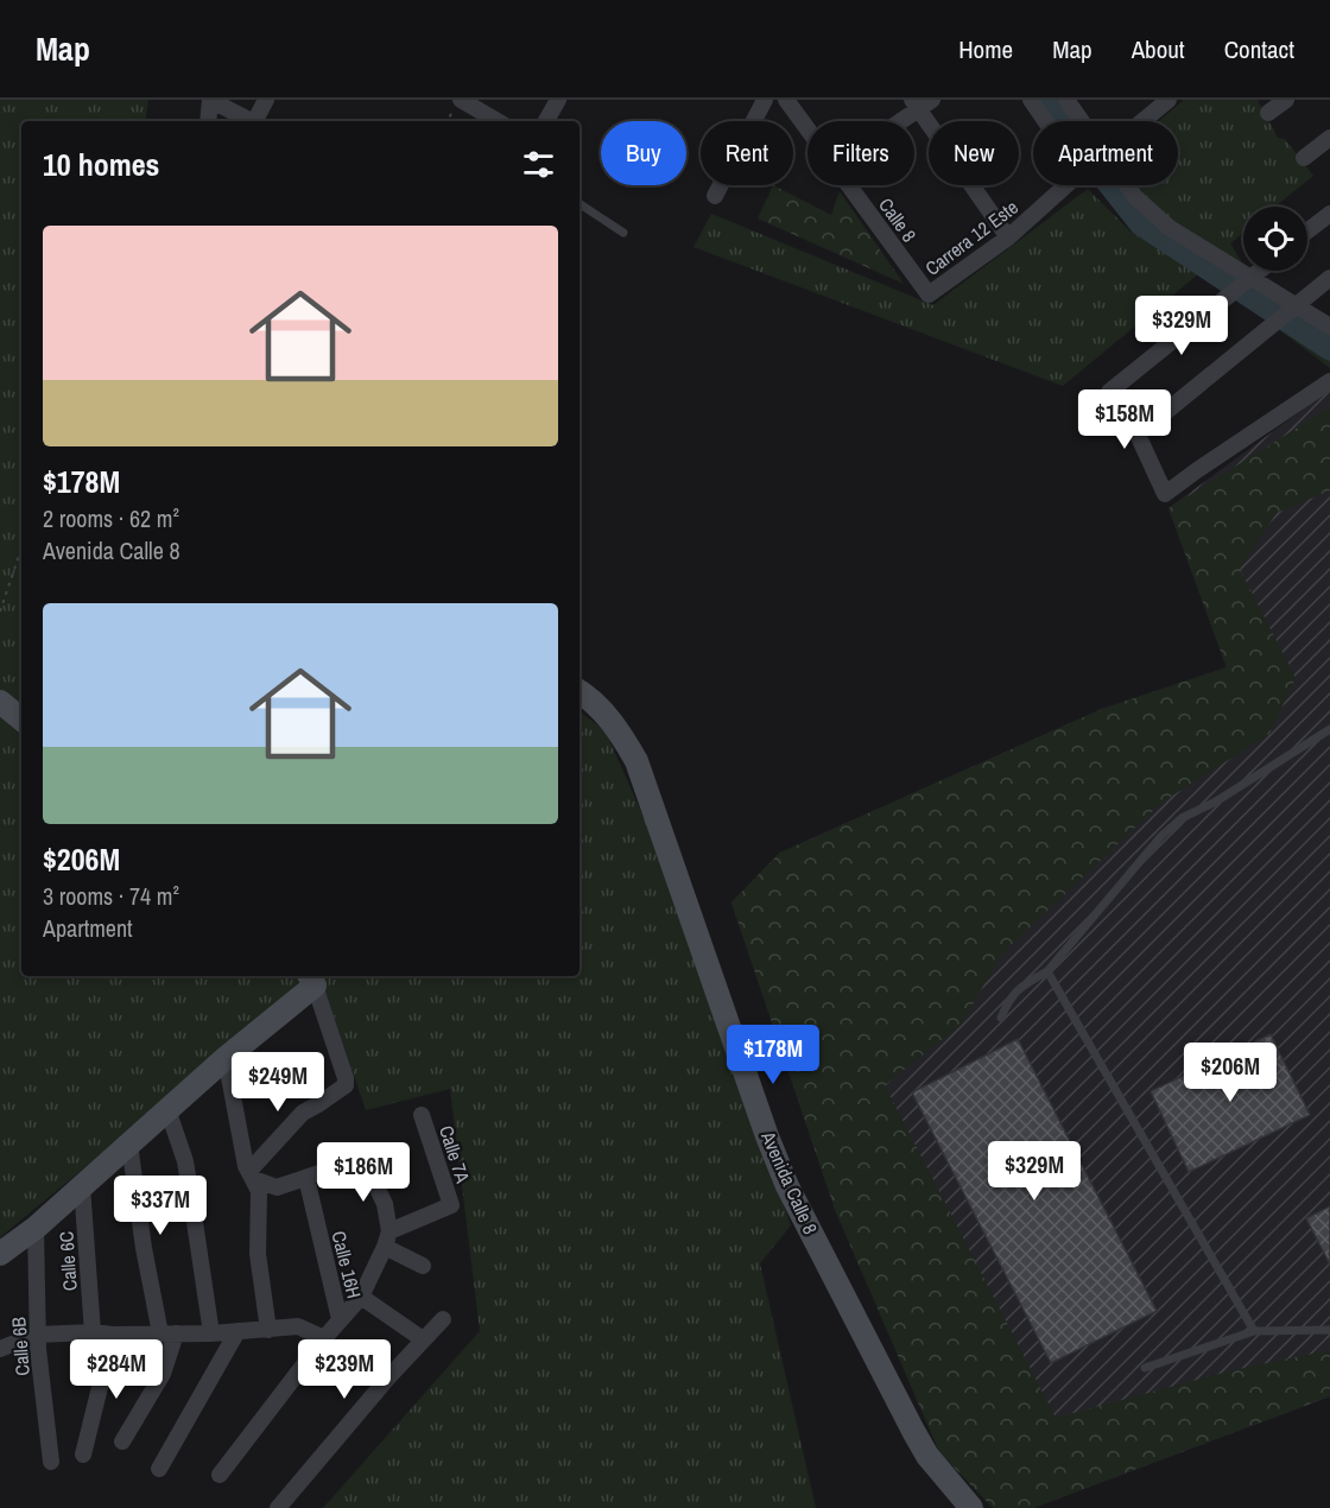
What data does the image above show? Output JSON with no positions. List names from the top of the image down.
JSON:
{
  "streets": {
    "main road": ["Avenida Calle 8"],
    "street": [
      "Calle 8",
      "Carrera 12 Este",
      "Calle 7A",
      "Calle 6C",
      "Calle 16H",
      "Calle 6B"
    ]
  },
  "crossings": [
    ["Calle 8", "Carrera 12 Este"]
  ],
  "page": {
    "header": "Map",
    "nav": [
      "Home",
      "Map",
      "About",
      "Contact"
    ],
    "chip": [
      "Buy",
      "Rent",
      "Filters",
      "New",
      "Apartment"
    ],
    "heading": "10 homes",
    "list": [
      {
        "name": "$178M",
        "note": "2 rooms · 62 m² · Avenida Calle 8"
      },
      {
        "name": "$206M",
        "note": "3 rooms · 74 m² · Apartment"
      }
    ],
    "price": [
      "$329M",
      "$158M",
      "$178M",
      "$206M",
      "$249M",
      "$329M",
      "$186M",
      "$337M",
      "$284M",
      "$239M"
    ]
  }
}
